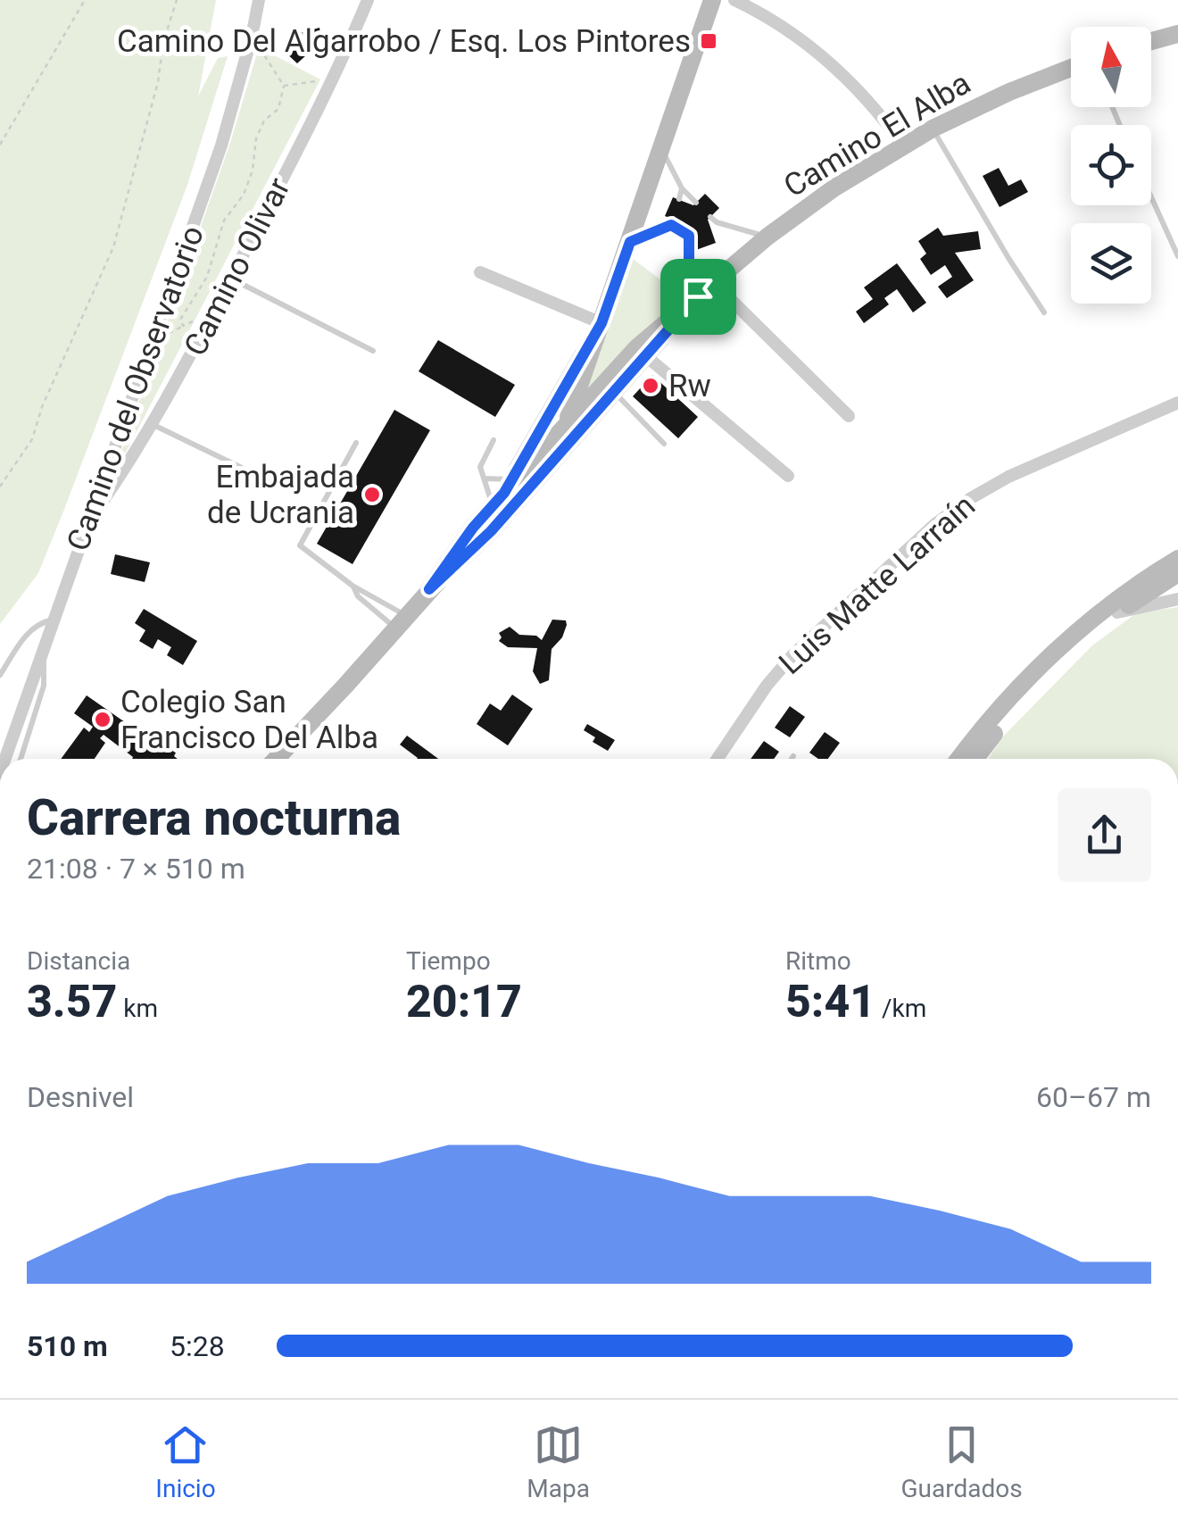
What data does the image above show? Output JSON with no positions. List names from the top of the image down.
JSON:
{
  "streets": {
    "main road": ["Camino El Alba"],
    "street": ["Camino Olivar", "Camino del Observatorio", "Luis Matte Larraín"]
  },
  "crossings": [
    ["Camino Olivar", "Camino del Observatorio"]
  ],
  "places": {
    "transit": ["Camino Del Algarrobo / Esq. Los Pintores"],
    "other": ["Rw", "Embajada de Ucrania", "Colegio San Francisco Del Alba"]
  },
  "north": "top",
  "page": {
    "heading": ["Carrera nocturna", "21:08 · 7 × 510 m"],
    "stats": [
      ["Distancia", "3.57 km"],
      ["Tiempo", "20:17"],
      ["Ritmo", "5:41 /km"]
    ],
    "chart": ["Desnivel", "60–67 m"],
    "list": [
      {
        "name": "510 m",
        "note": "5:28"
      }
    ],
    "tabs": ["Inicio", "Mapa", "Guardados"]
  }
}
